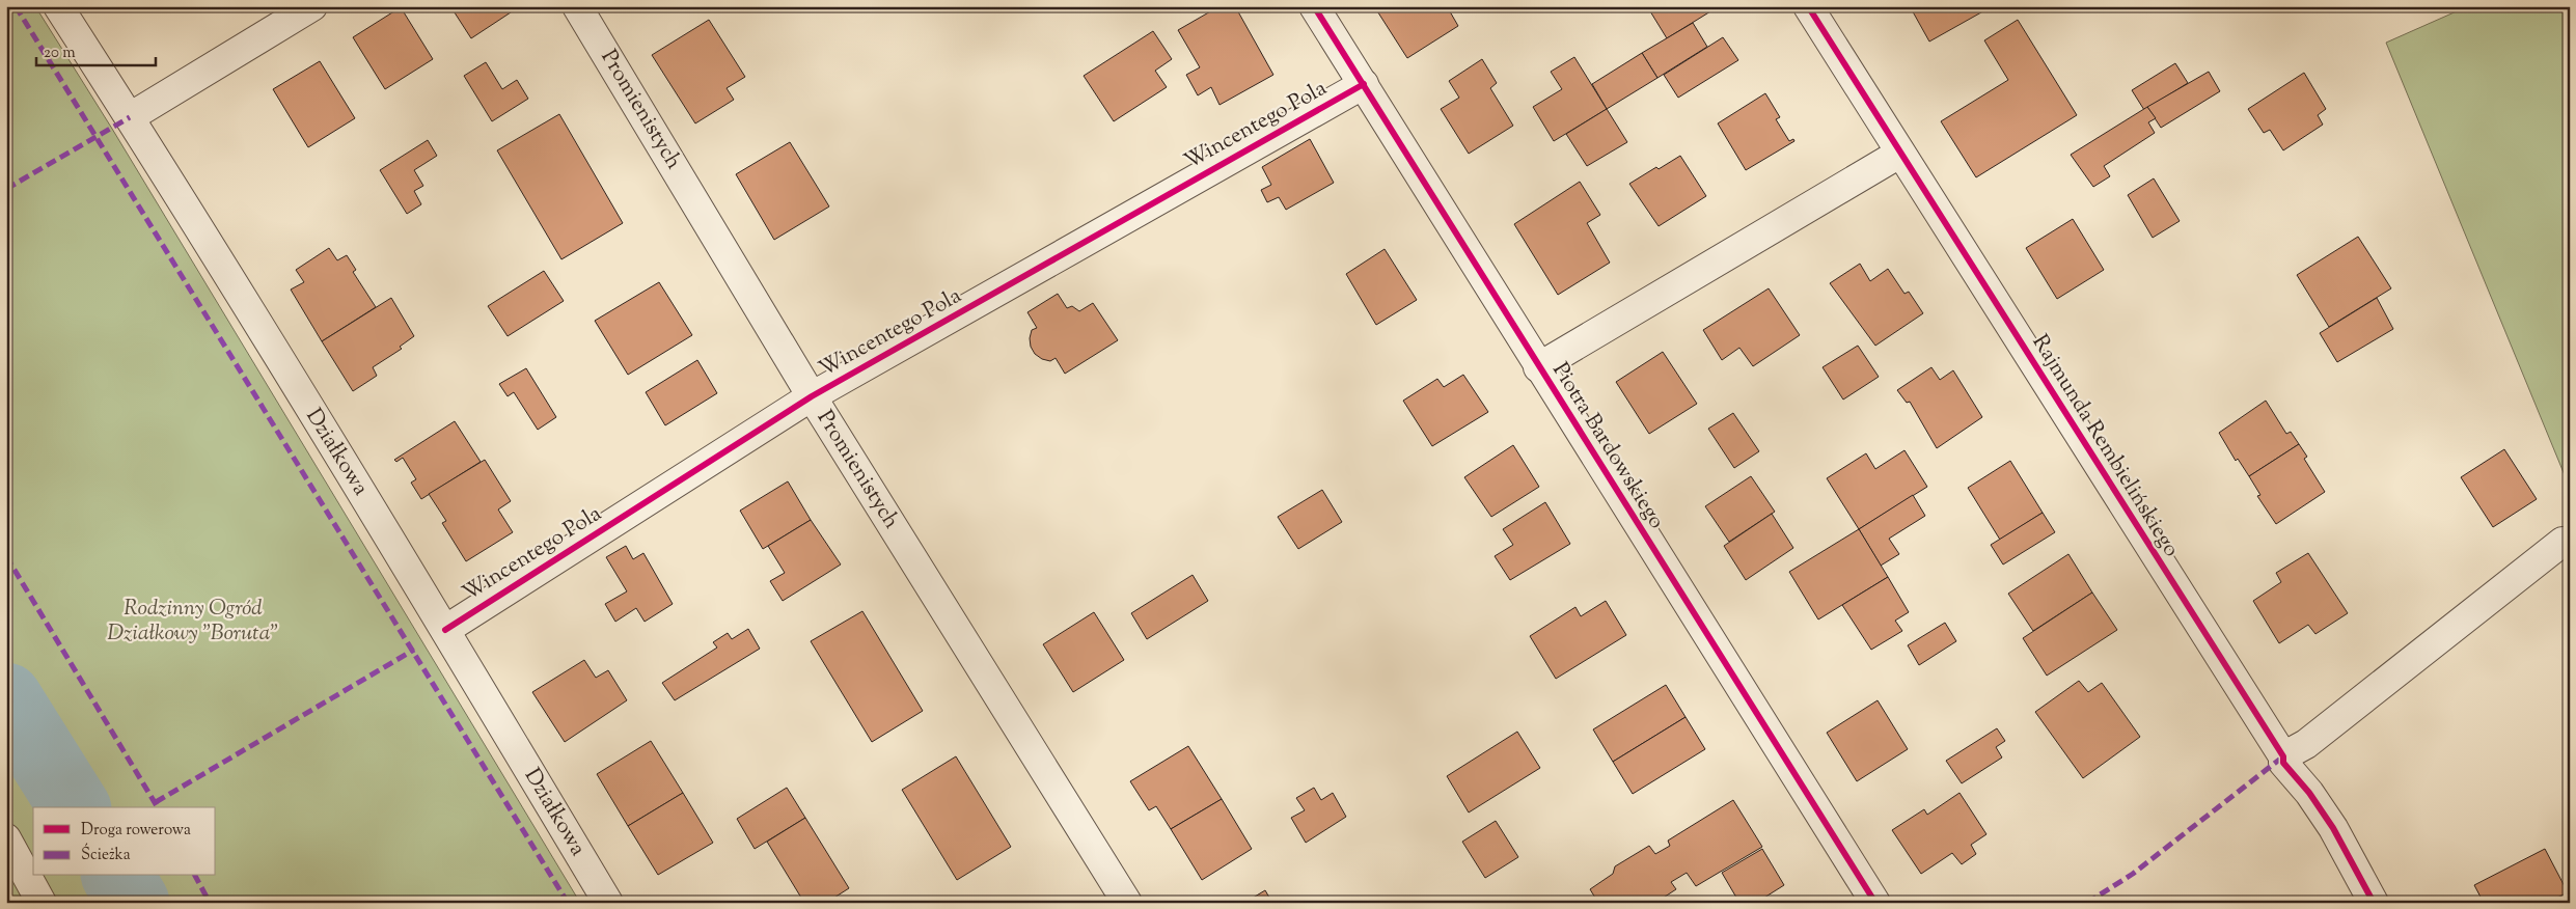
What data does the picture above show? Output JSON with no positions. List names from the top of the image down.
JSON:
{
  "streets": {
    "street": [
      "Promienistych",
      "Wincentego Pola",
      "Piotra Bardowskiego",
      "Rajmunda Rembielińskiego",
      "Działkowa"
    ]
  },
  "crossings": [
    ["Promienistych", "Wincentego Pola"],
    ["Wincentego Pola", "Piotra Bardowskiego"],
    ["Wincentego Pola", "Działkowa"]
  ],
  "parks": ["Rodzinny Ogród Działkowy \"Boruta\""],
  "legend": ["Droga rowerowa", "Ścieżka"],
  "scale_bar": "20 m"
}
